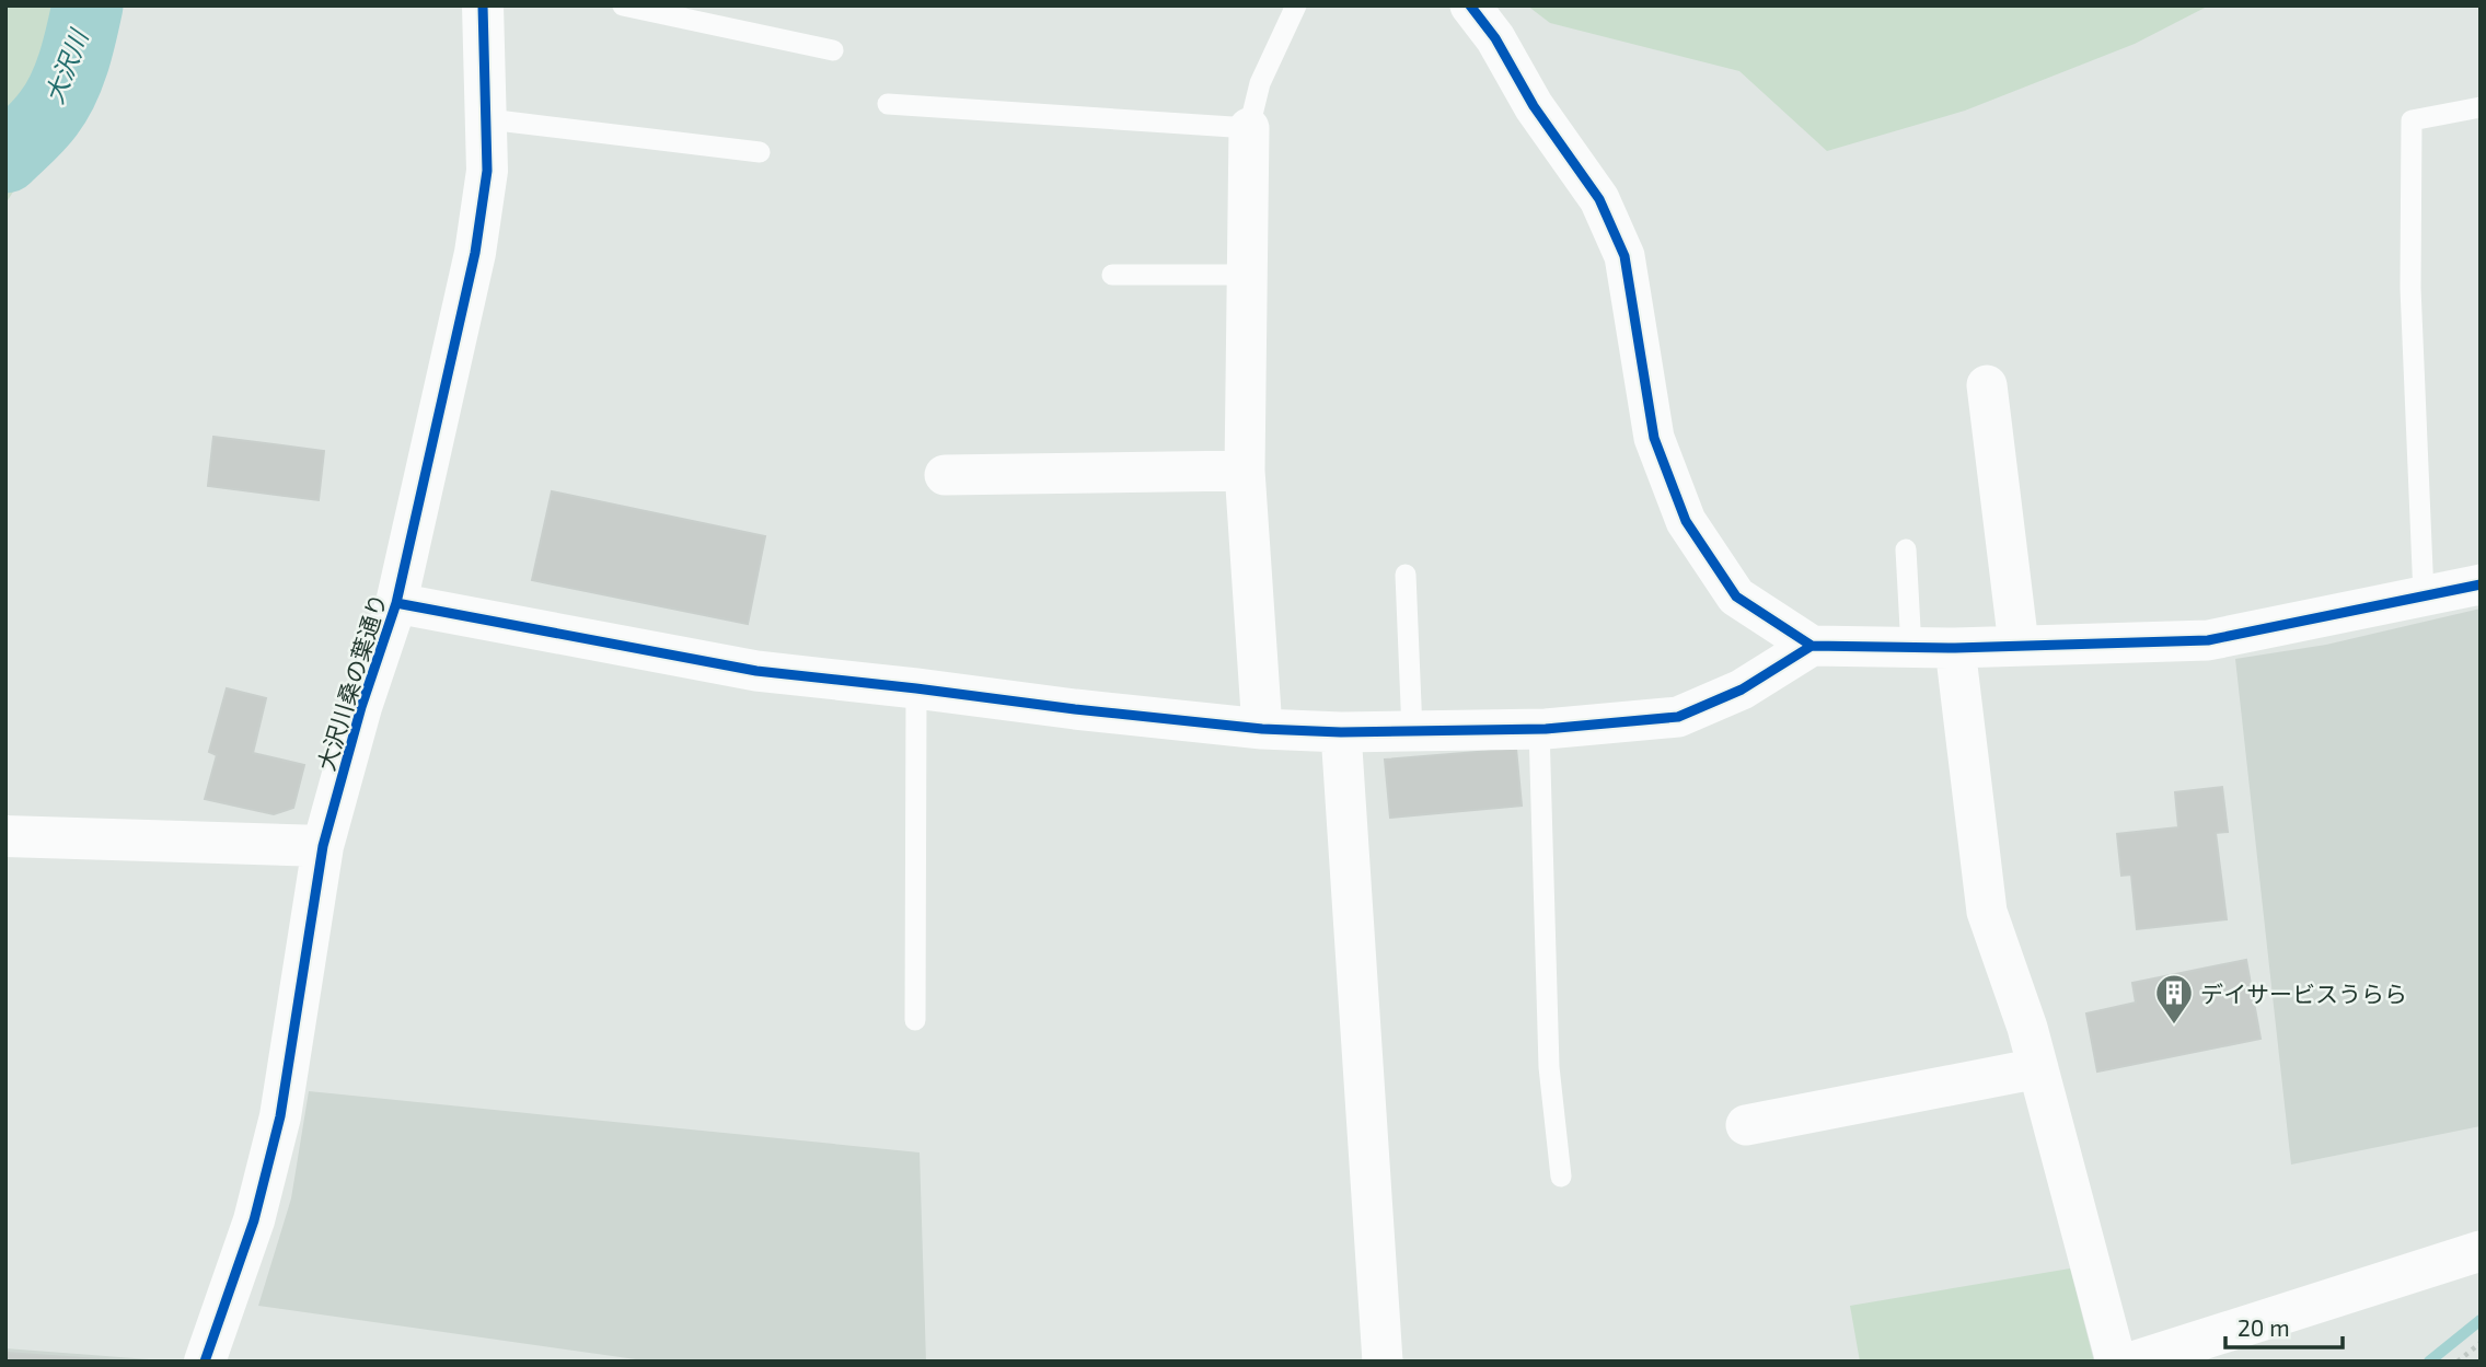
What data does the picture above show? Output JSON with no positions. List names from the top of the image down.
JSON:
{
  "streets": {
    "street": ["大沢川桑の葉通り"]
  },
  "water": ["大沢川"],
  "places": {
    "building": ["デイサービスうらら"]
  },
  "scale_bar": "20 m"
}
